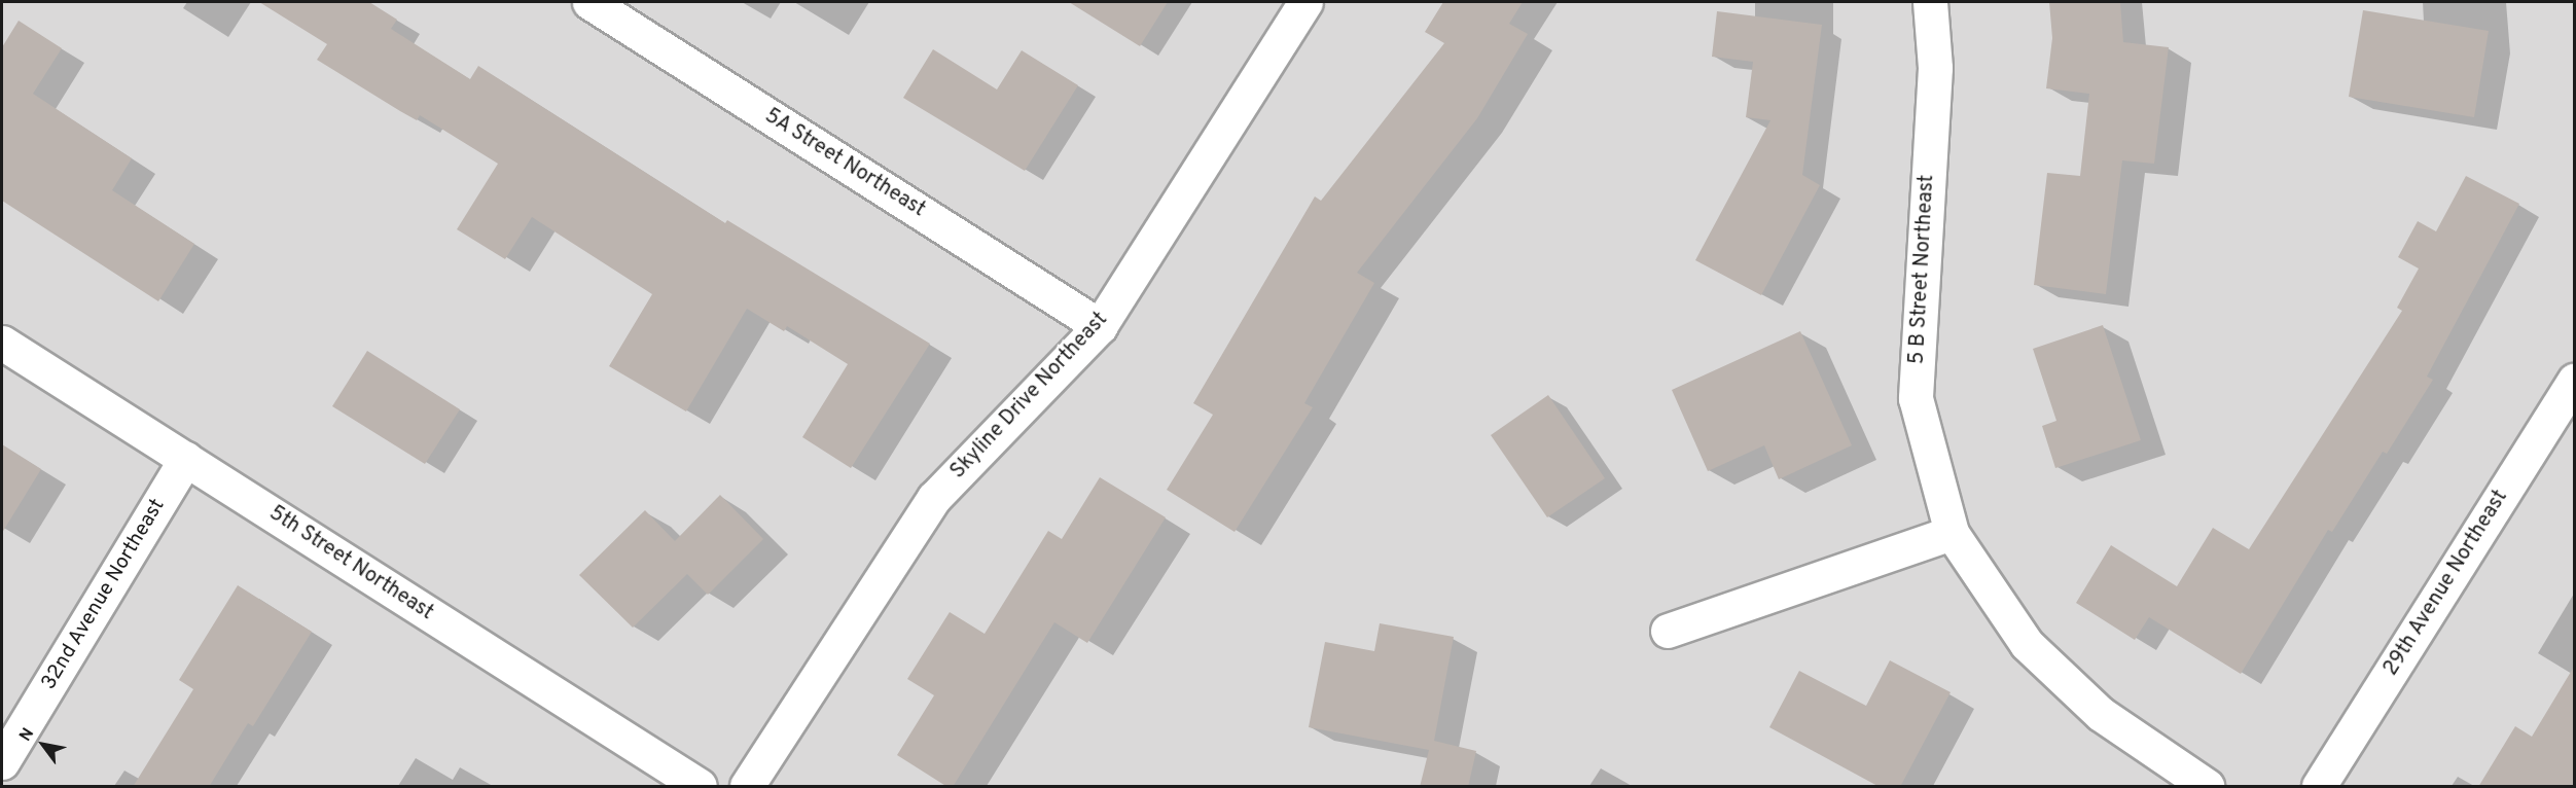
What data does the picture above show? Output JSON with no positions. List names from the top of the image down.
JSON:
{
  "streets": {
    "street": [
      "5A Street Northeast",
      "5 B Street Northeast",
      "Skyline Drive Northeast",
      "5th Street Northeast",
      "29th Avenue Northeast",
      "32nd Avenue Northeast"
    ]
  },
  "crossings": [
    ["5A Street Northeast", "Skyline Drive Northeast"],
    ["5th Street Northeast", "32nd Avenue Northeast"]
  ],
  "north": "top left"
}
